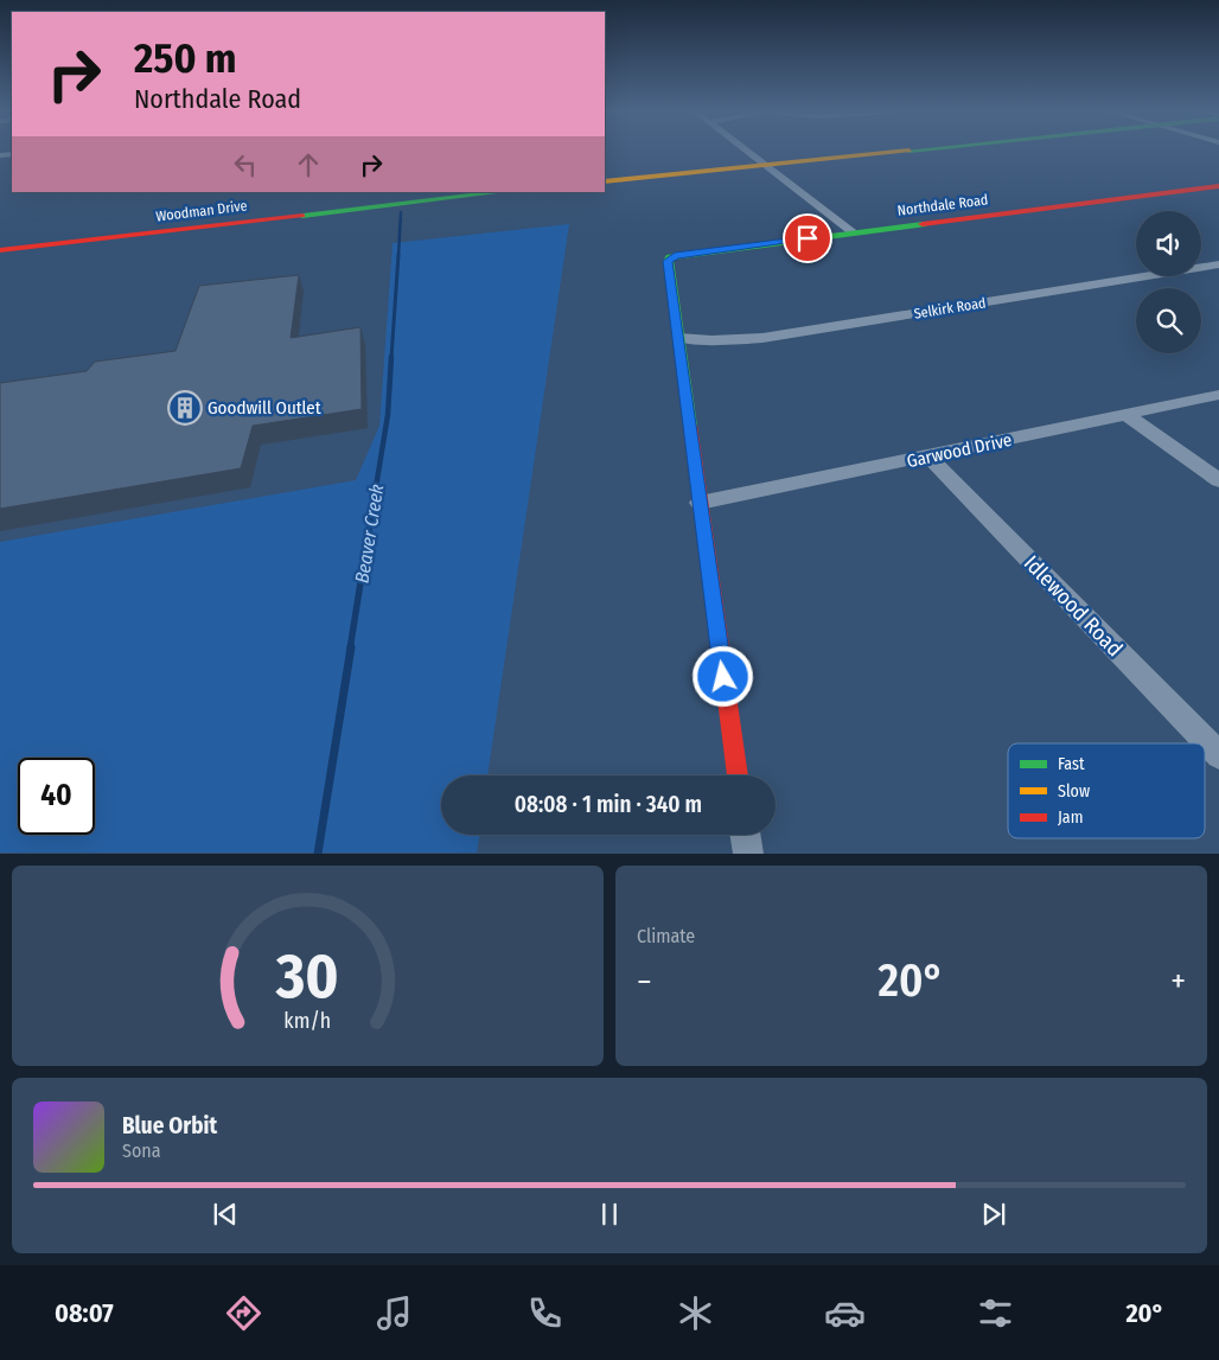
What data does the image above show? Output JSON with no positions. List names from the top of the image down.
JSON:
{
  "streets": {
    "main road": ["Northdale Road", "Woodman Drive"],
    "street": ["Selkirk Road", "Garwood Drive", "Idlewood Road"]
  },
  "crossings": [
    ["Northdale Road", "Selkirk Road"],
    ["Garwood Drive", "Idlewood Road"]
  ],
  "water": ["Beaver Creek"],
  "places": {
    "building": ["Goodwill Outlet"]
  },
  "legend": ["Fast", "Slow", "Jam"],
  "page": {
    "turn": ["250 m", "Northdale Road"],
    "limit": "40",
    "trip": "08:08 · 1 min · 340 m",
    "tile": "Climate",
    "heat": ["−", "20°", "+"],
    "song": ["Blue Orbit", "Sona"],
    "tabs": ["08:07", "20°"],
    "gauge": ["30", "km/h"]
  }
}
